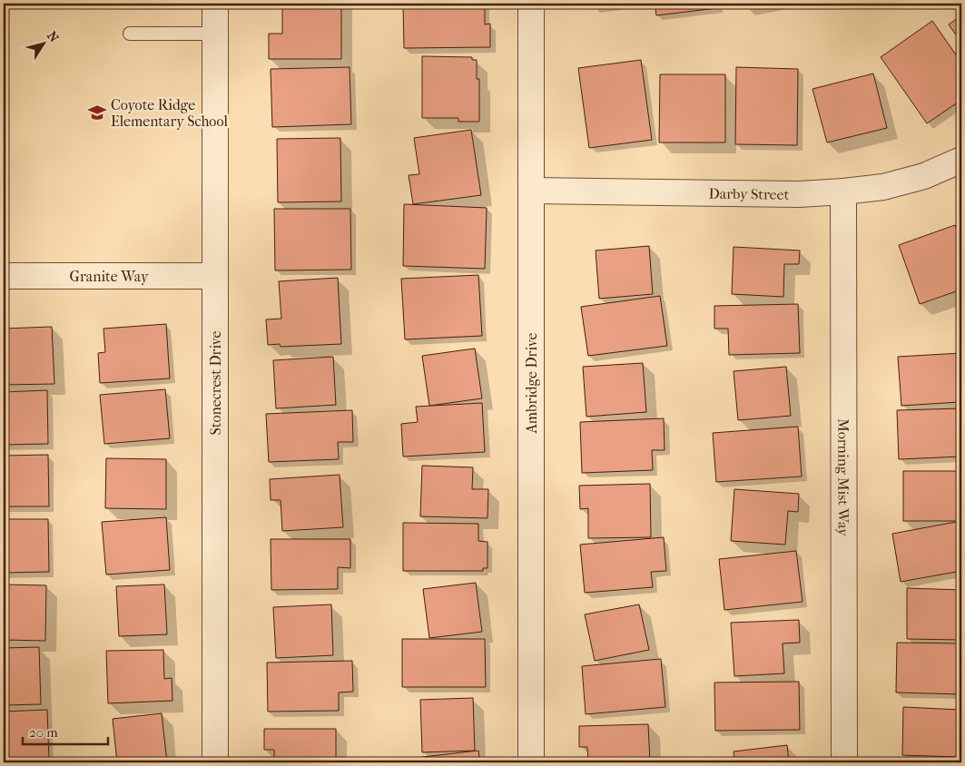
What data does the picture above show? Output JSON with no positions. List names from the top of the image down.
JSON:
{
  "streets": {
    "street": [
      "Darby Street",
      "Granite Way",
      "Stonecrest Drive",
      "Ambridge Drive",
      "Morning Mist Way"
    ]
  },
  "crossings": [
    ["Darby Street", "Ambridge Drive"],
    ["Darby Street", "Morning Mist Way"],
    ["Granite Way", "Stonecrest Drive"]
  ],
  "places": {
    "school or university": ["Coyote Ridge Elementary School"]
  },
  "scale_bar": "20 m",
  "north": "top right"
}
